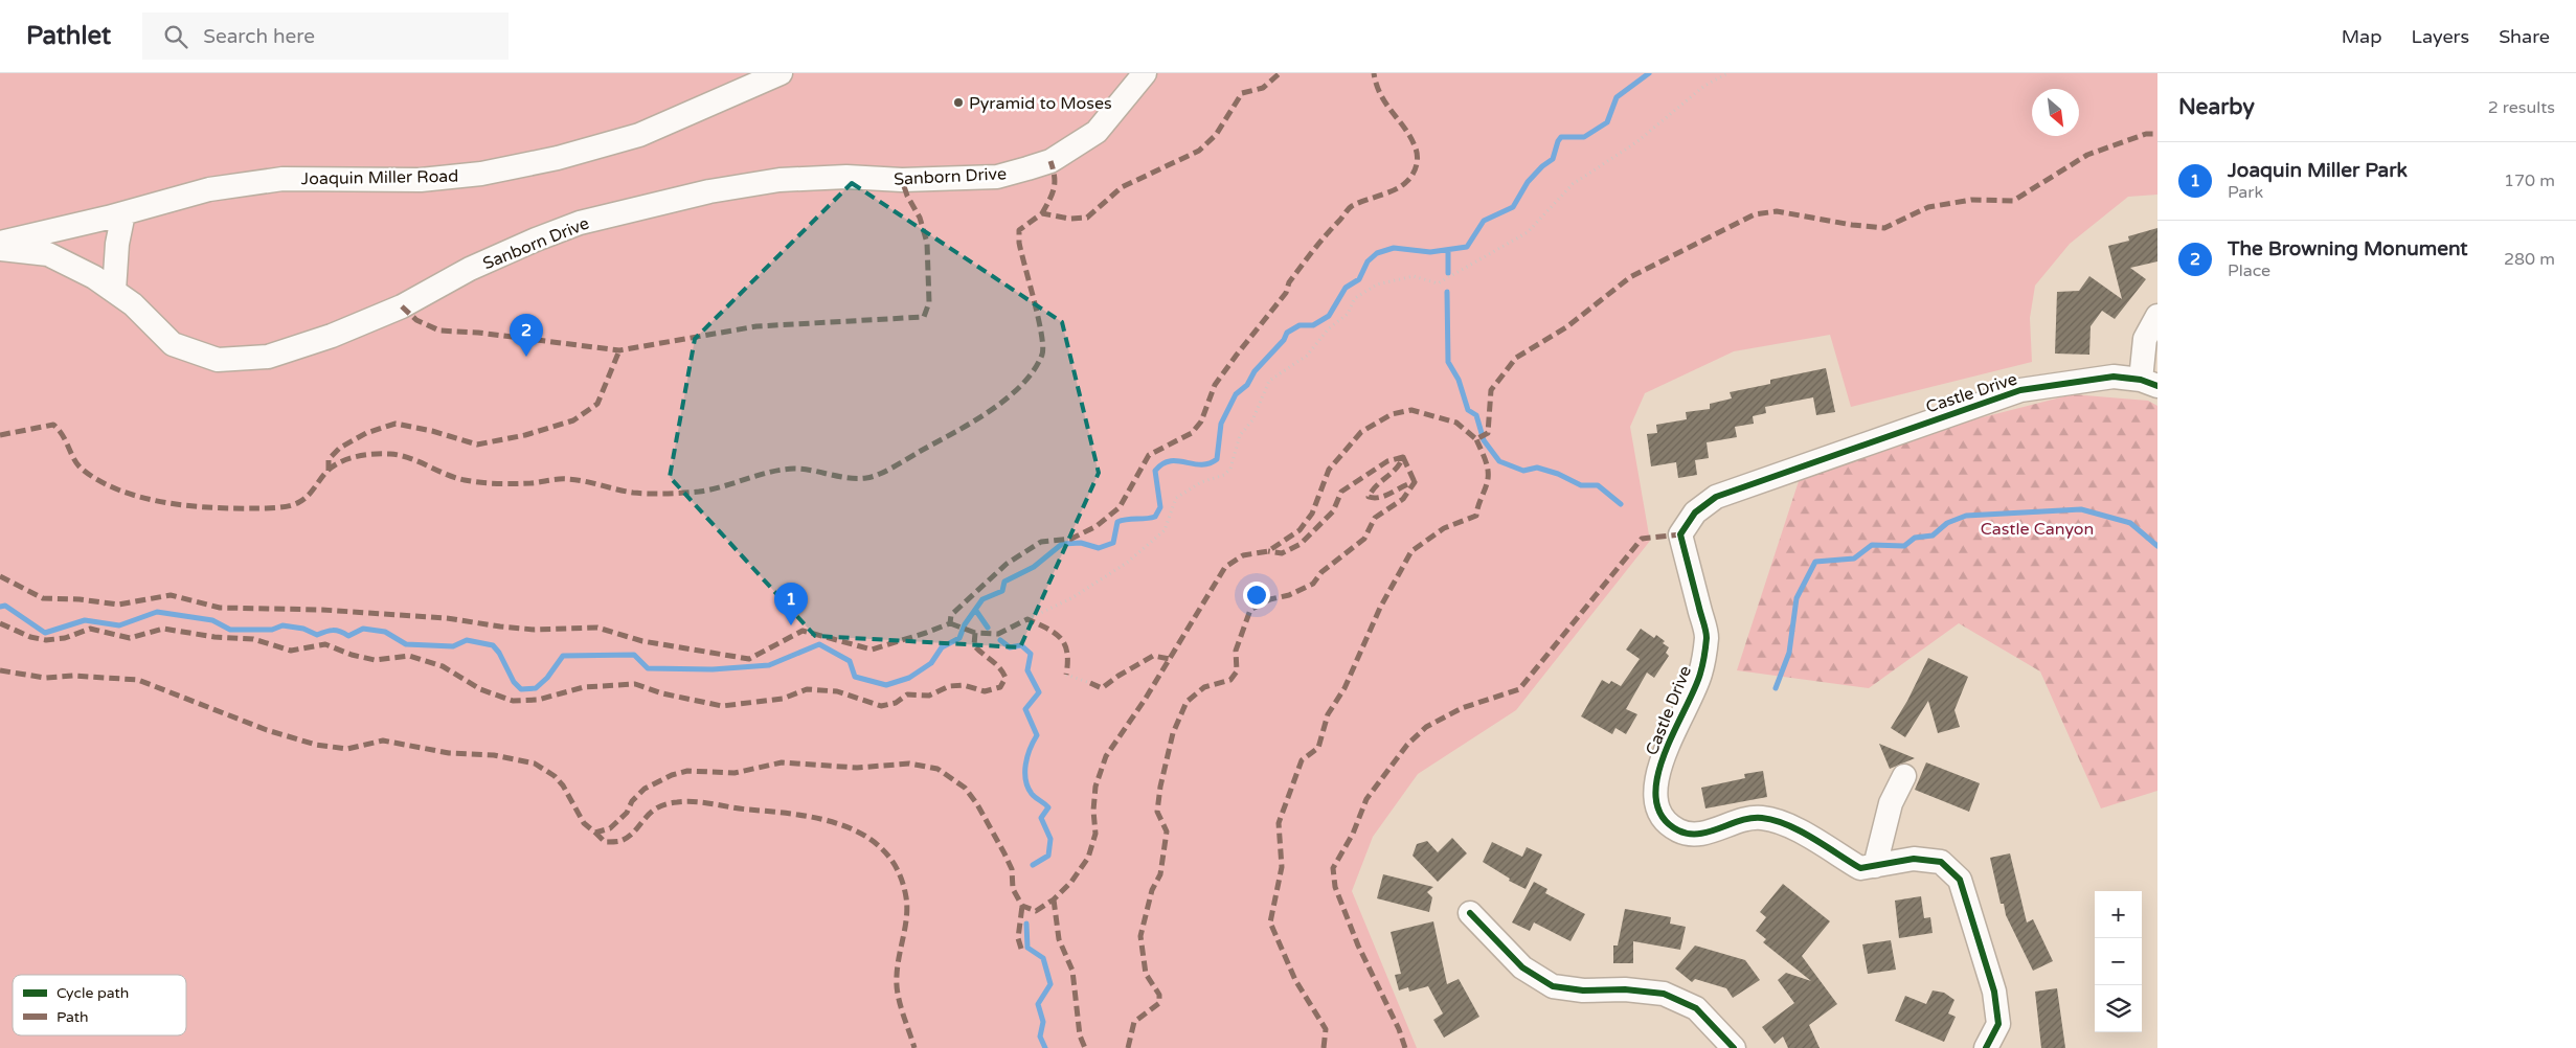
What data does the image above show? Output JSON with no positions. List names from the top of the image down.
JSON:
{
  "streets": {
    "street": ["Sanborn Drive", "Joaquin Miller Road", "Castle Drive"]
  },
  "parks": ["Castle Canyon"],
  "places": ["Pyramid to Moses"],
  "legend": ["Cycle path", "Path"],
  "north": "bottom right",
  "page": {
    "header": "Pathlet",
    "search": "Search here",
    "nav": ["Map", "Layers", "Share"],
    "heading": ["Nearby", "2 results"],
    "list": [
      {
        "mark": "1",
        "name": "Joaquin Miller Park",
        "note": "Park",
        "value": "170 m"
      },
      {
        "mark": "2",
        "name": "The Browning Monument",
        "note": "Place",
        "value": "280 m"
      }
    ],
    "pins": ["2", "1"],
    "map_buttons": ["+", "−"]
  }
}
